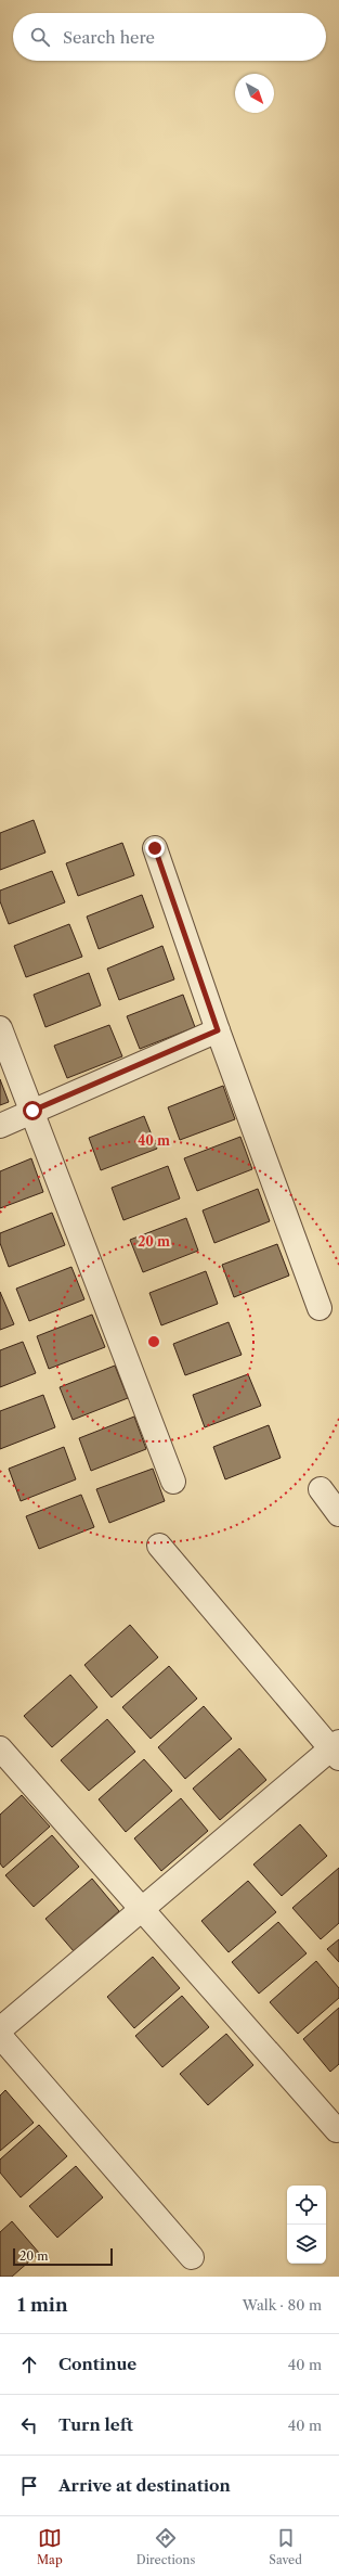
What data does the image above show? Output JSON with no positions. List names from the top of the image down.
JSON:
{
  "scale_bar": "20 m",
  "north": "bottom right",
  "page": {
    "search": "Search here",
    "scale": "20 m",
    "heading": ["1 min", "Walk · 80 m"],
    "list": [
      ["Continue", "40 m"],
      ["Turn left", "40 m"],
      "Arrive at destination"
    ],
    "nav": ["Map", "Directions", "Saved"]
  },
  "rings": ["40 m", "20 m"]
}
